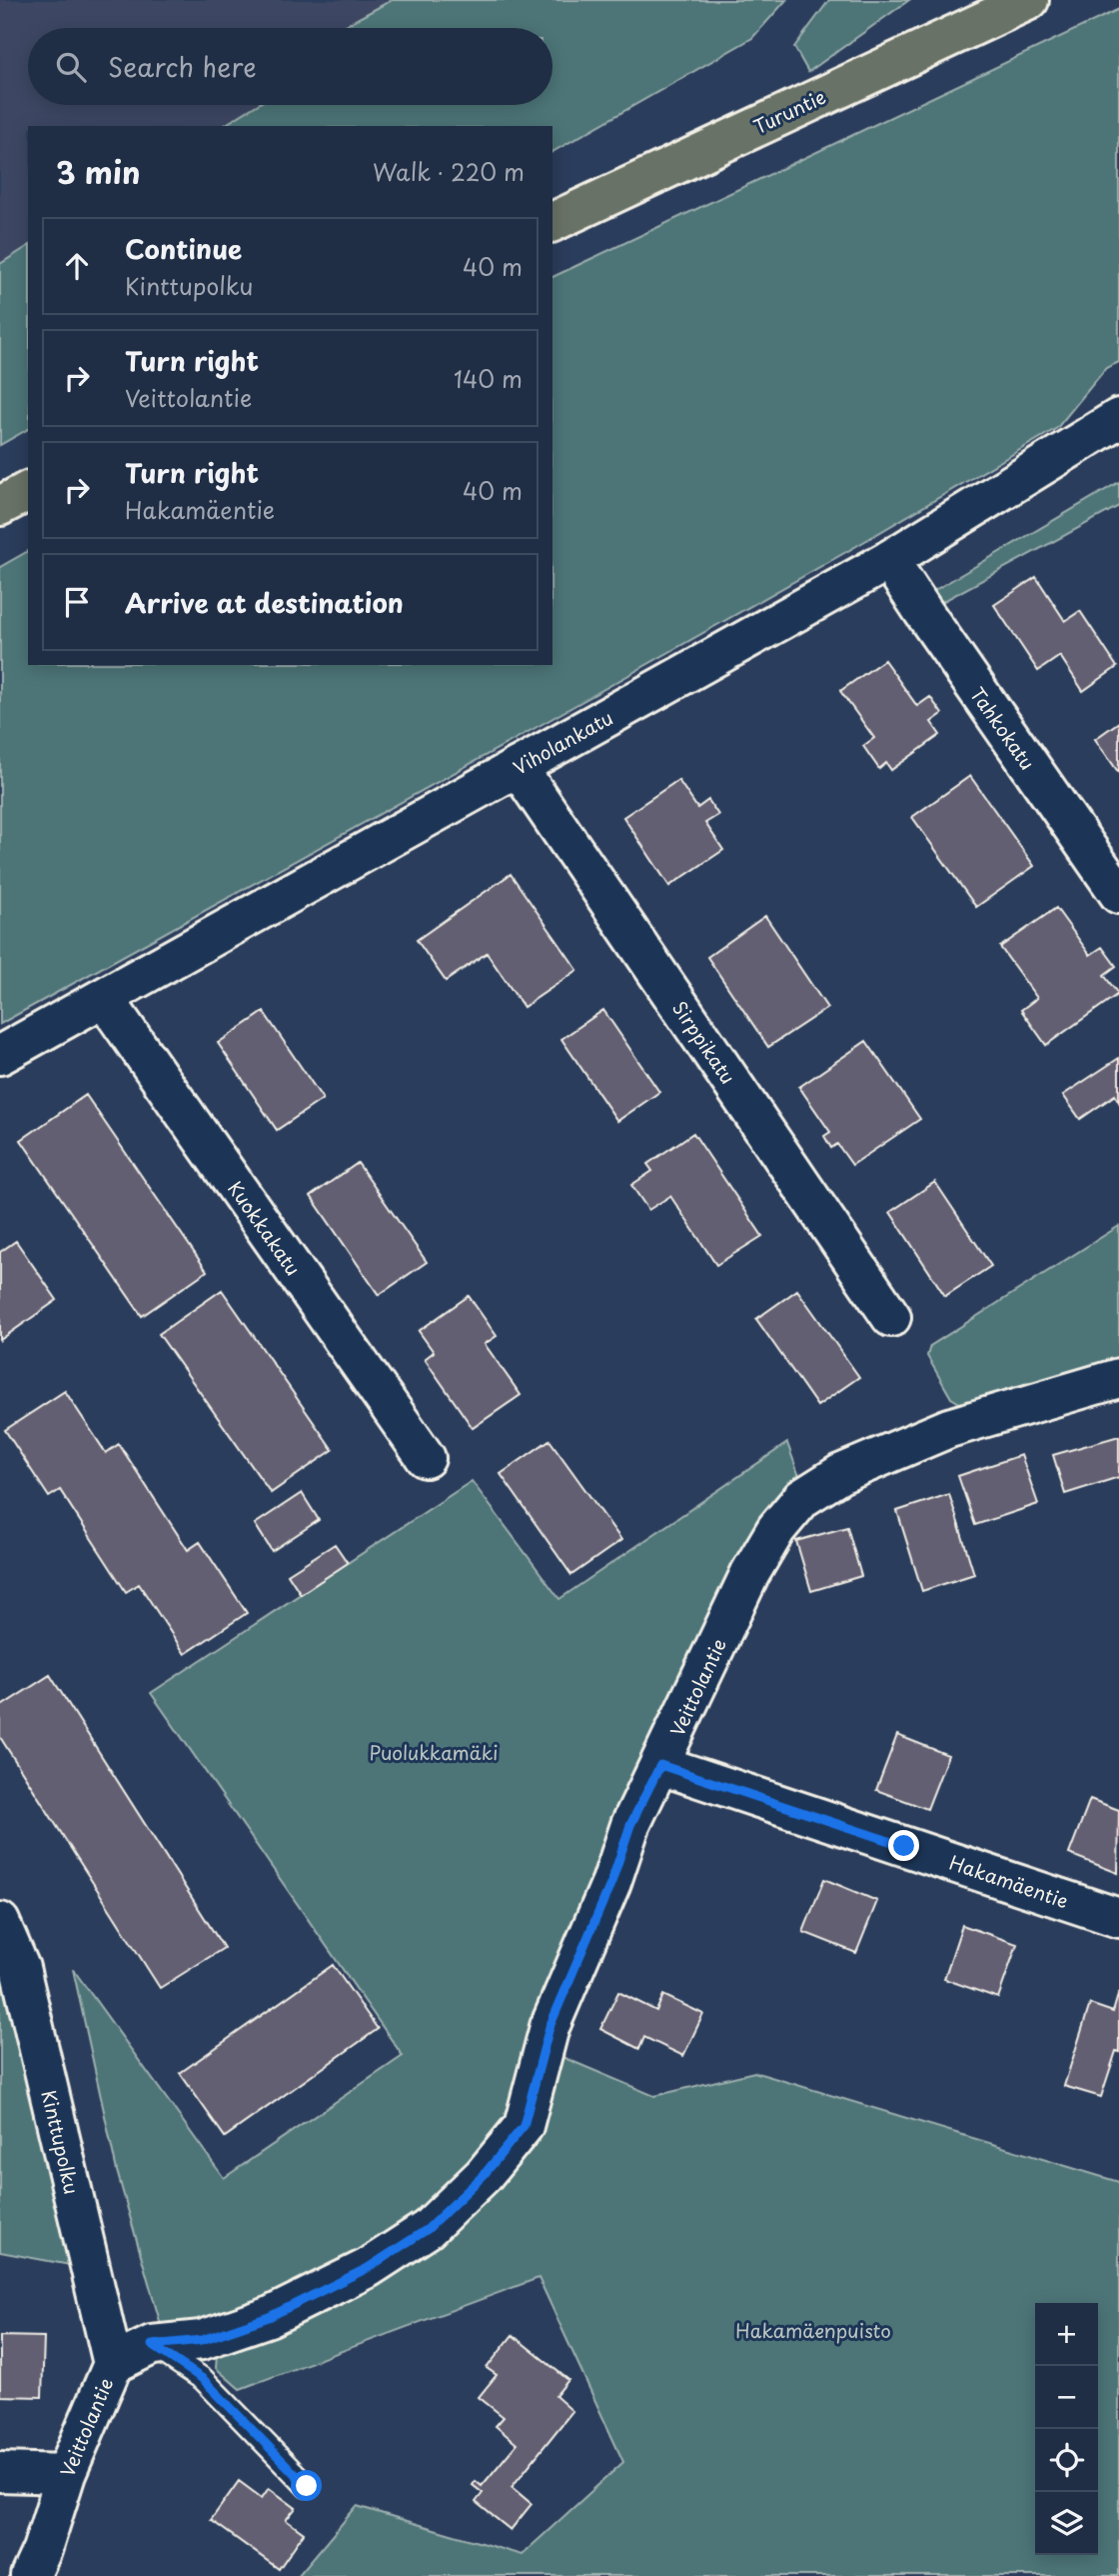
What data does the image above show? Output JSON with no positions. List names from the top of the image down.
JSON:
{
  "streets": {
    "highway": ["Turuntie"],
    "street": [
      "Tahkokatu",
      "Viholankatu",
      "Sirppikatu",
      "Kuokkakatu",
      "Veittolantie",
      "Hakamäentie",
      "Kinttupolku"
    ]
  },
  "crossings": [
    ["Tahkokatu", "Viholankatu"],
    ["Viholankatu", "Sirppikatu"],
    ["Viholankatu", "Kuokkakatu"],
    ["Veittolantie", "Hakamäentie"],
    ["Veittolantie", "Kinttupolku"]
  ],
  "parks": ["Puolukkamäki", "Hakamäenpuisto"],
  "page": {
    "search": "Search here",
    "heading": ["3 min", "Walk · 220 m"],
    "list": [
      ["Continue", "Kinttupolku", "40 m"],
      ["Turn right", "Veittolantie", "140 m"],
      ["Turn right", "Hakamäentie", "40 m"],
      "Arrive at destination"
    ],
    "map_buttons": ["+", "−"]
  }
}
